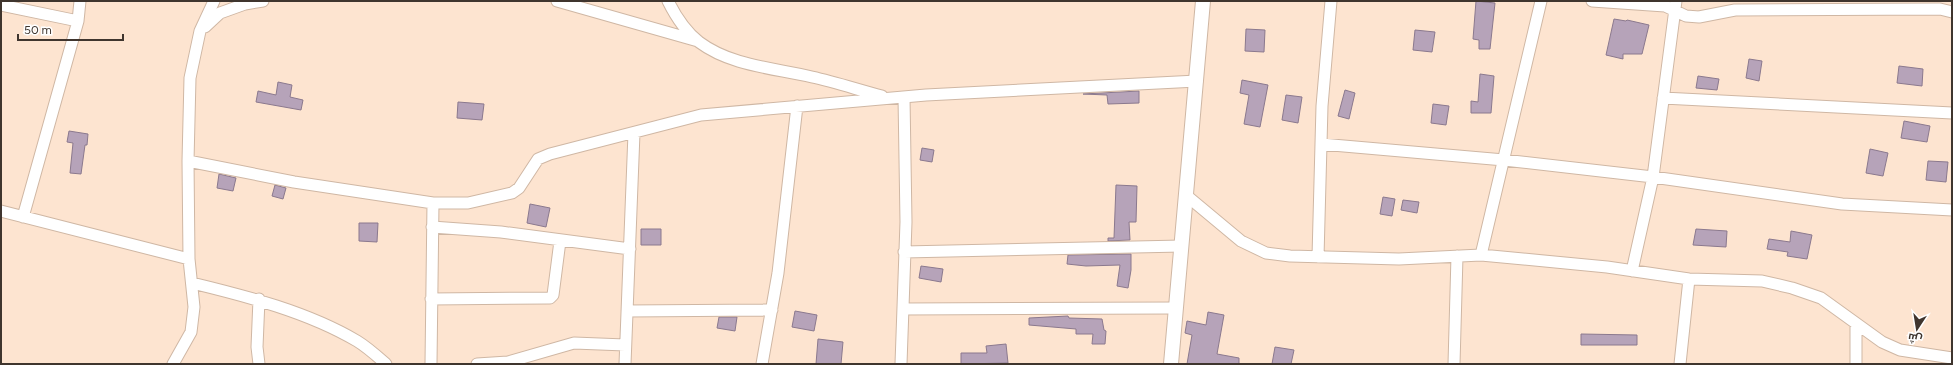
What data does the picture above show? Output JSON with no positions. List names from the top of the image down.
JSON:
{
  "scale_bar": "50 m",
  "north": "bottom"
}
